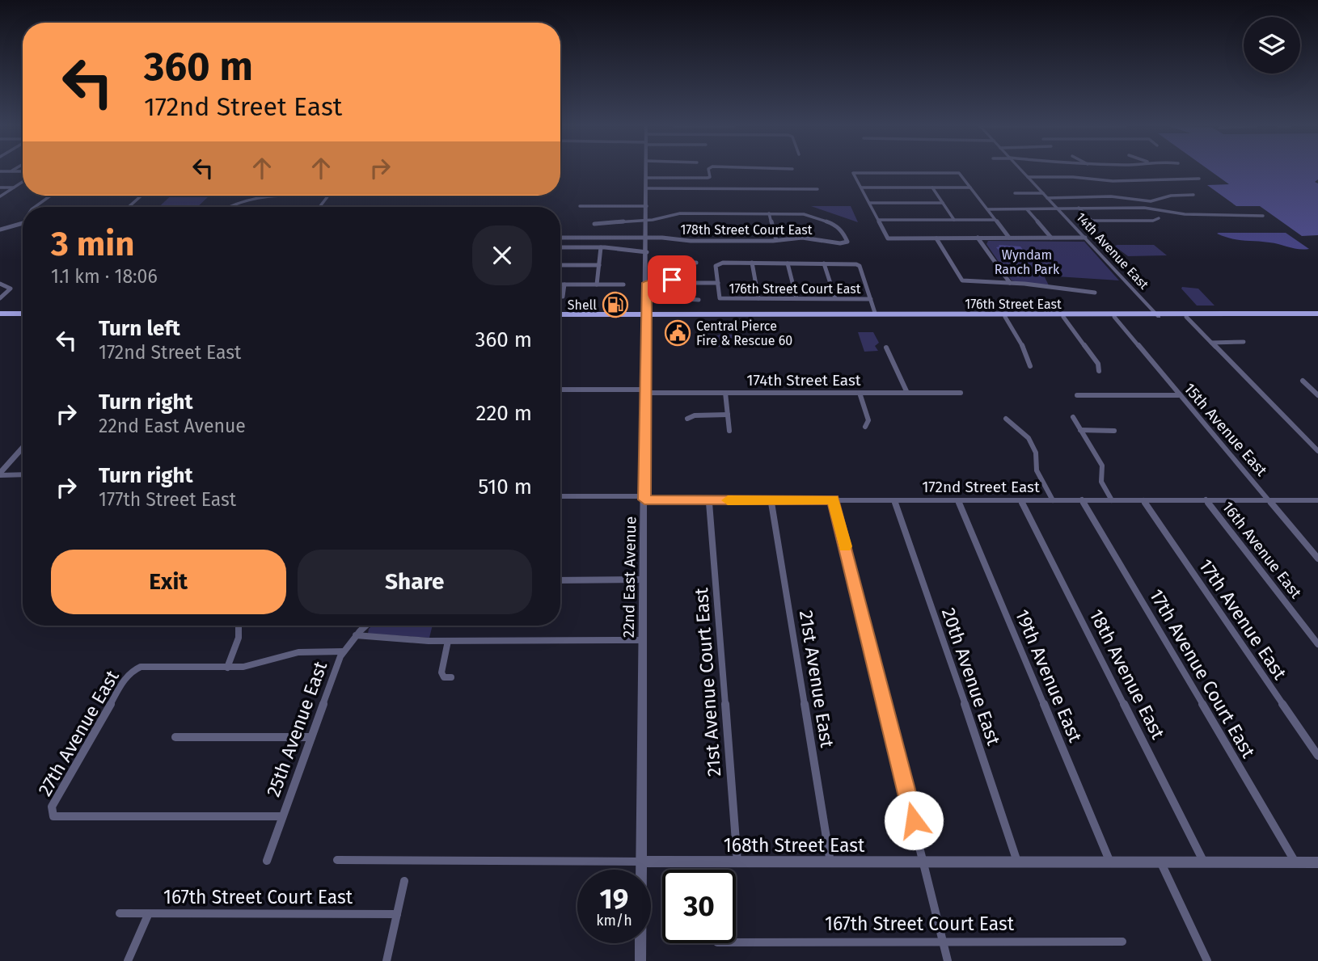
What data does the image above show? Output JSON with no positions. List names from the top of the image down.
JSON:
{
  "streets": {
    "main road": ["176th Street East"],
    "street": [
      "178th Street Court East",
      "14th Avenue East",
      "176th Street Court East",
      "174th Street East",
      "15th Avenue East",
      "172nd Street East",
      "16th Avenue East",
      "22nd East Avenue",
      "17th Avenue East",
      "17th Avenue Court East",
      "18th Avenue East",
      "19th Avenue East",
      "20th Avenue East",
      "21st Avenue East",
      "21st Avenue Court East",
      "25th Avenue East",
      "27th Avenue East",
      "168th Street East",
      "167th Street Court East"
    ]
  },
  "crossings": [
    ["178th Street Court East", "22nd East Avenue"],
    ["14th Avenue East", "176th Street East"],
    ["176th Street East", "15th Avenue East"],
    ["176th Street East", "22nd East Avenue"],
    ["174th Street East", "22nd East Avenue"],
    ["15th Avenue East", "172nd Street East"],
    ["172nd Street East", "16th Avenue East"],
    ["172nd Street East", "22nd East Avenue"],
    ["172nd Street East", "17th Avenue East"],
    ["172nd Street East", "17th Avenue Court East"],
    ["172nd Street East", "18th Avenue East"],
    ["172nd Street East", "19th Avenue East"],
    ["172nd Street East", "20th Avenue East"],
    ["172nd Street East", "21st Avenue East"],
    ["172nd Street East", "21st Avenue Court East"],
    ["22nd East Avenue", "168th Street East"],
    ["17th Avenue Court East", "168th Street East"],
    ["18th Avenue East", "168th Street East"],
    ["19th Avenue East", "168th Street East"],
    ["20th Avenue East", "168th Street East"],
    ["21st Avenue East", "168th Street East"],
    ["21st Avenue Court East", "168th Street East"],
    ["25th Avenue East", "27th Avenue East"]
  ],
  "parks": ["Wyndam Ranch Park"],
  "places": {
    "fuel station": ["Shell"],
    "public building": ["Central Pierce Fire & Rescue 60"]
  },
  "page": {
    "turn": ["360 m", "172nd Street East"],
    "heading": ["3 min", "1.1 km · 18:06"],
    "list": [
      {
        "name": "Turn left",
        "note": "172nd Street East",
        "value": "360 m"
      },
      {
        "name": "Turn right",
        "note": "22nd East Avenue",
        "value": "220 m"
      },
      {
        "name": "Turn right",
        "note": "177th Street East",
        "value": "510 m"
      }
    ],
    "buttons": ["Exit", "Share"],
    "speed": "19 km/h",
    "limit": "30"
  }
}
